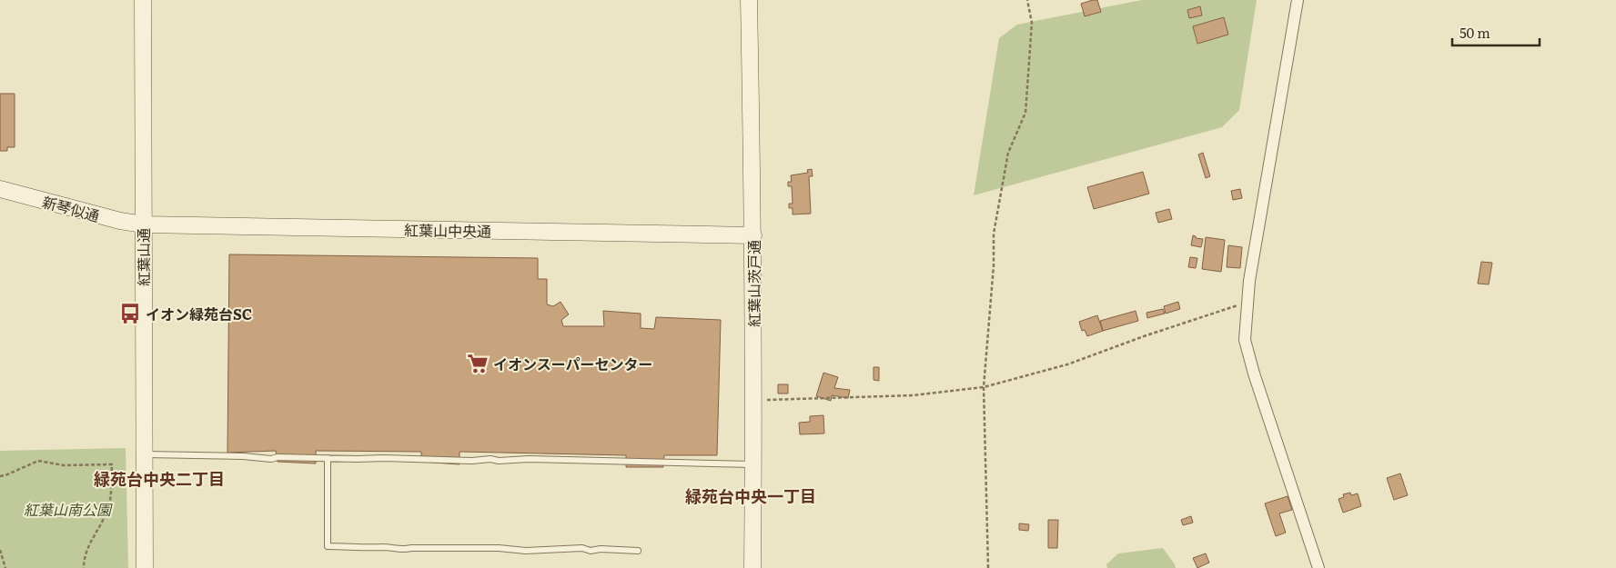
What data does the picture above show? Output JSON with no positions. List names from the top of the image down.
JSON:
{
  "streets": {
    "street": [
      "新琴似通",
      "紅葉山中央通",
      "紅葉山通",
      "紅葉山茨戸通"
    ]
  },
  "crossings": [
    ["新琴似通", "紅葉山中央通"],
    ["新琴似通", "紅葉山通"],
    ["紅葉山中央通", "紅葉山通"],
    ["紅葉山中央通", "紅葉山茨戸通"]
  ],
  "districts": ["緑苑台中央二丁目", "緑苑台中央一丁目"],
  "parks": ["紅葉山南公園"],
  "places": {
    "bus stop": ["イオン緑苑台SC"],
    "supermarket": ["イオンスーパーセンター"]
  },
  "scale_bar": "50 m"
}
